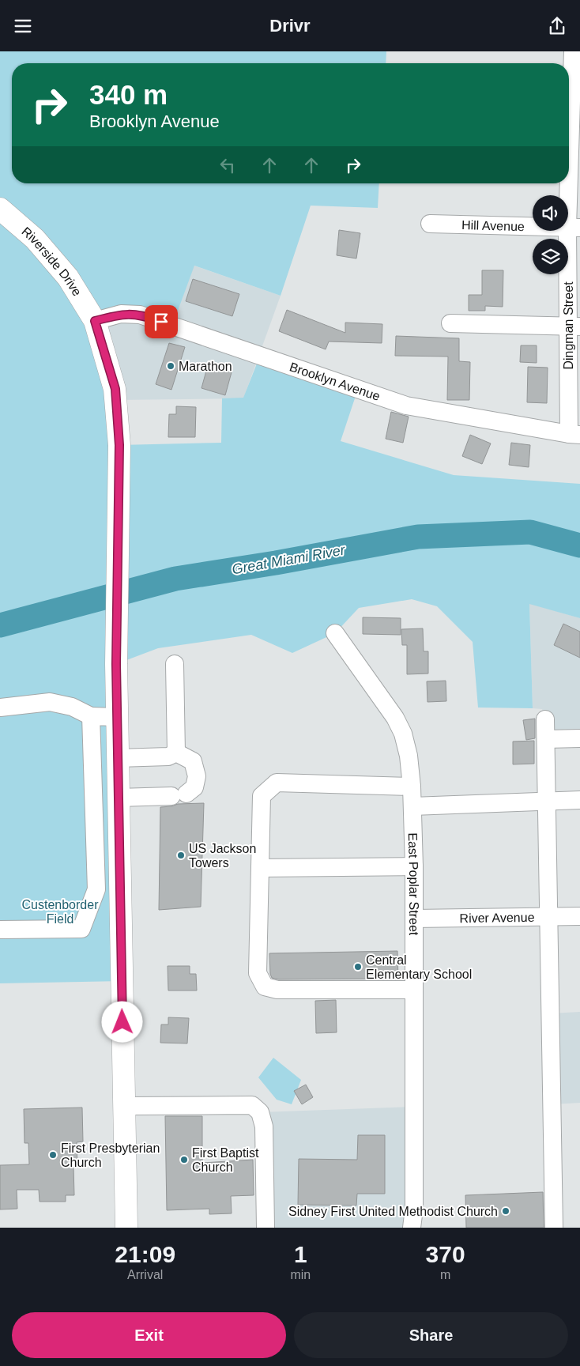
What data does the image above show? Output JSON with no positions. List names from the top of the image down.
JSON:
{
  "streets": {
    "main road": ["Riverside Drive"],
    "street": [
      "Hill Avenue",
      "Dingman Street",
      "Brooklyn Avenue",
      "East Poplar Street",
      "River Avenue"
    ]
  },
  "crossings": [
    ["Hill Avenue", "Dingman Street"],
    ["Riverside Drive", "Brooklyn Avenue"],
    ["Dingman Street", "Brooklyn Avenue"],
    ["East Poplar Street", "River Avenue"]
  ],
  "water": ["Great Miami River"],
  "parks": ["Custenborder Field"],
  "places": [
    "Marathon",
    "US Jackson Towers",
    "Central Elementary School",
    "First Presbyterian Church",
    "First Baptist Church",
    "Sidney First United Methodist Church"
  ],
  "page": {
    "header": "Drivr",
    "turn": ["340 m", "Brooklyn Avenue"],
    "eta": [
      "21:09",
      "Arrival",
      "1",
      "min",
      "370",
      "m"
    ],
    "buttons": ["Exit", "Share"]
  }
}
